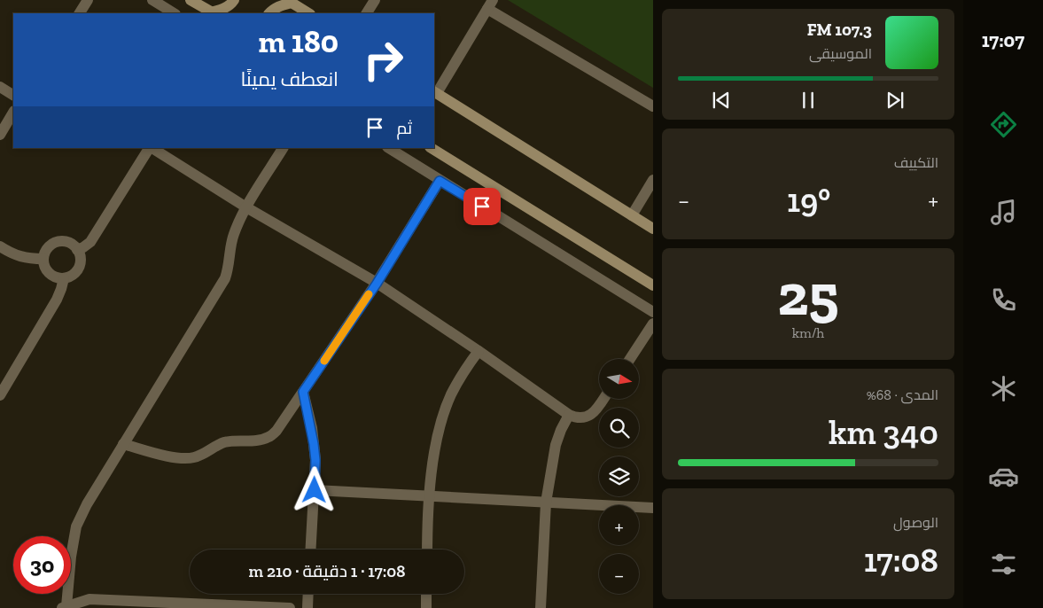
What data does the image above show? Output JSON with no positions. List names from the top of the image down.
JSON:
{
  "north": "right",
  "page": {
    "tabs": "17:07",
    "turn": ["180 m", "انعطف يمينًا"],
    "song": ["107.3 FM", "الموسيقى"],
    "then": "ثم",
    "tile": [
      "التكييف",
      ["25", "km/h"],
      ["المدى · 68%", "340 km"],
      ["الوصول", "17:08"]
    ],
    "heat": ["−", "19°", "+"],
    "map_buttons": ["+", "−"],
    "limit": "30",
    "trip": "17:08 · 1 دقيقة · 210 m"
  }
}
